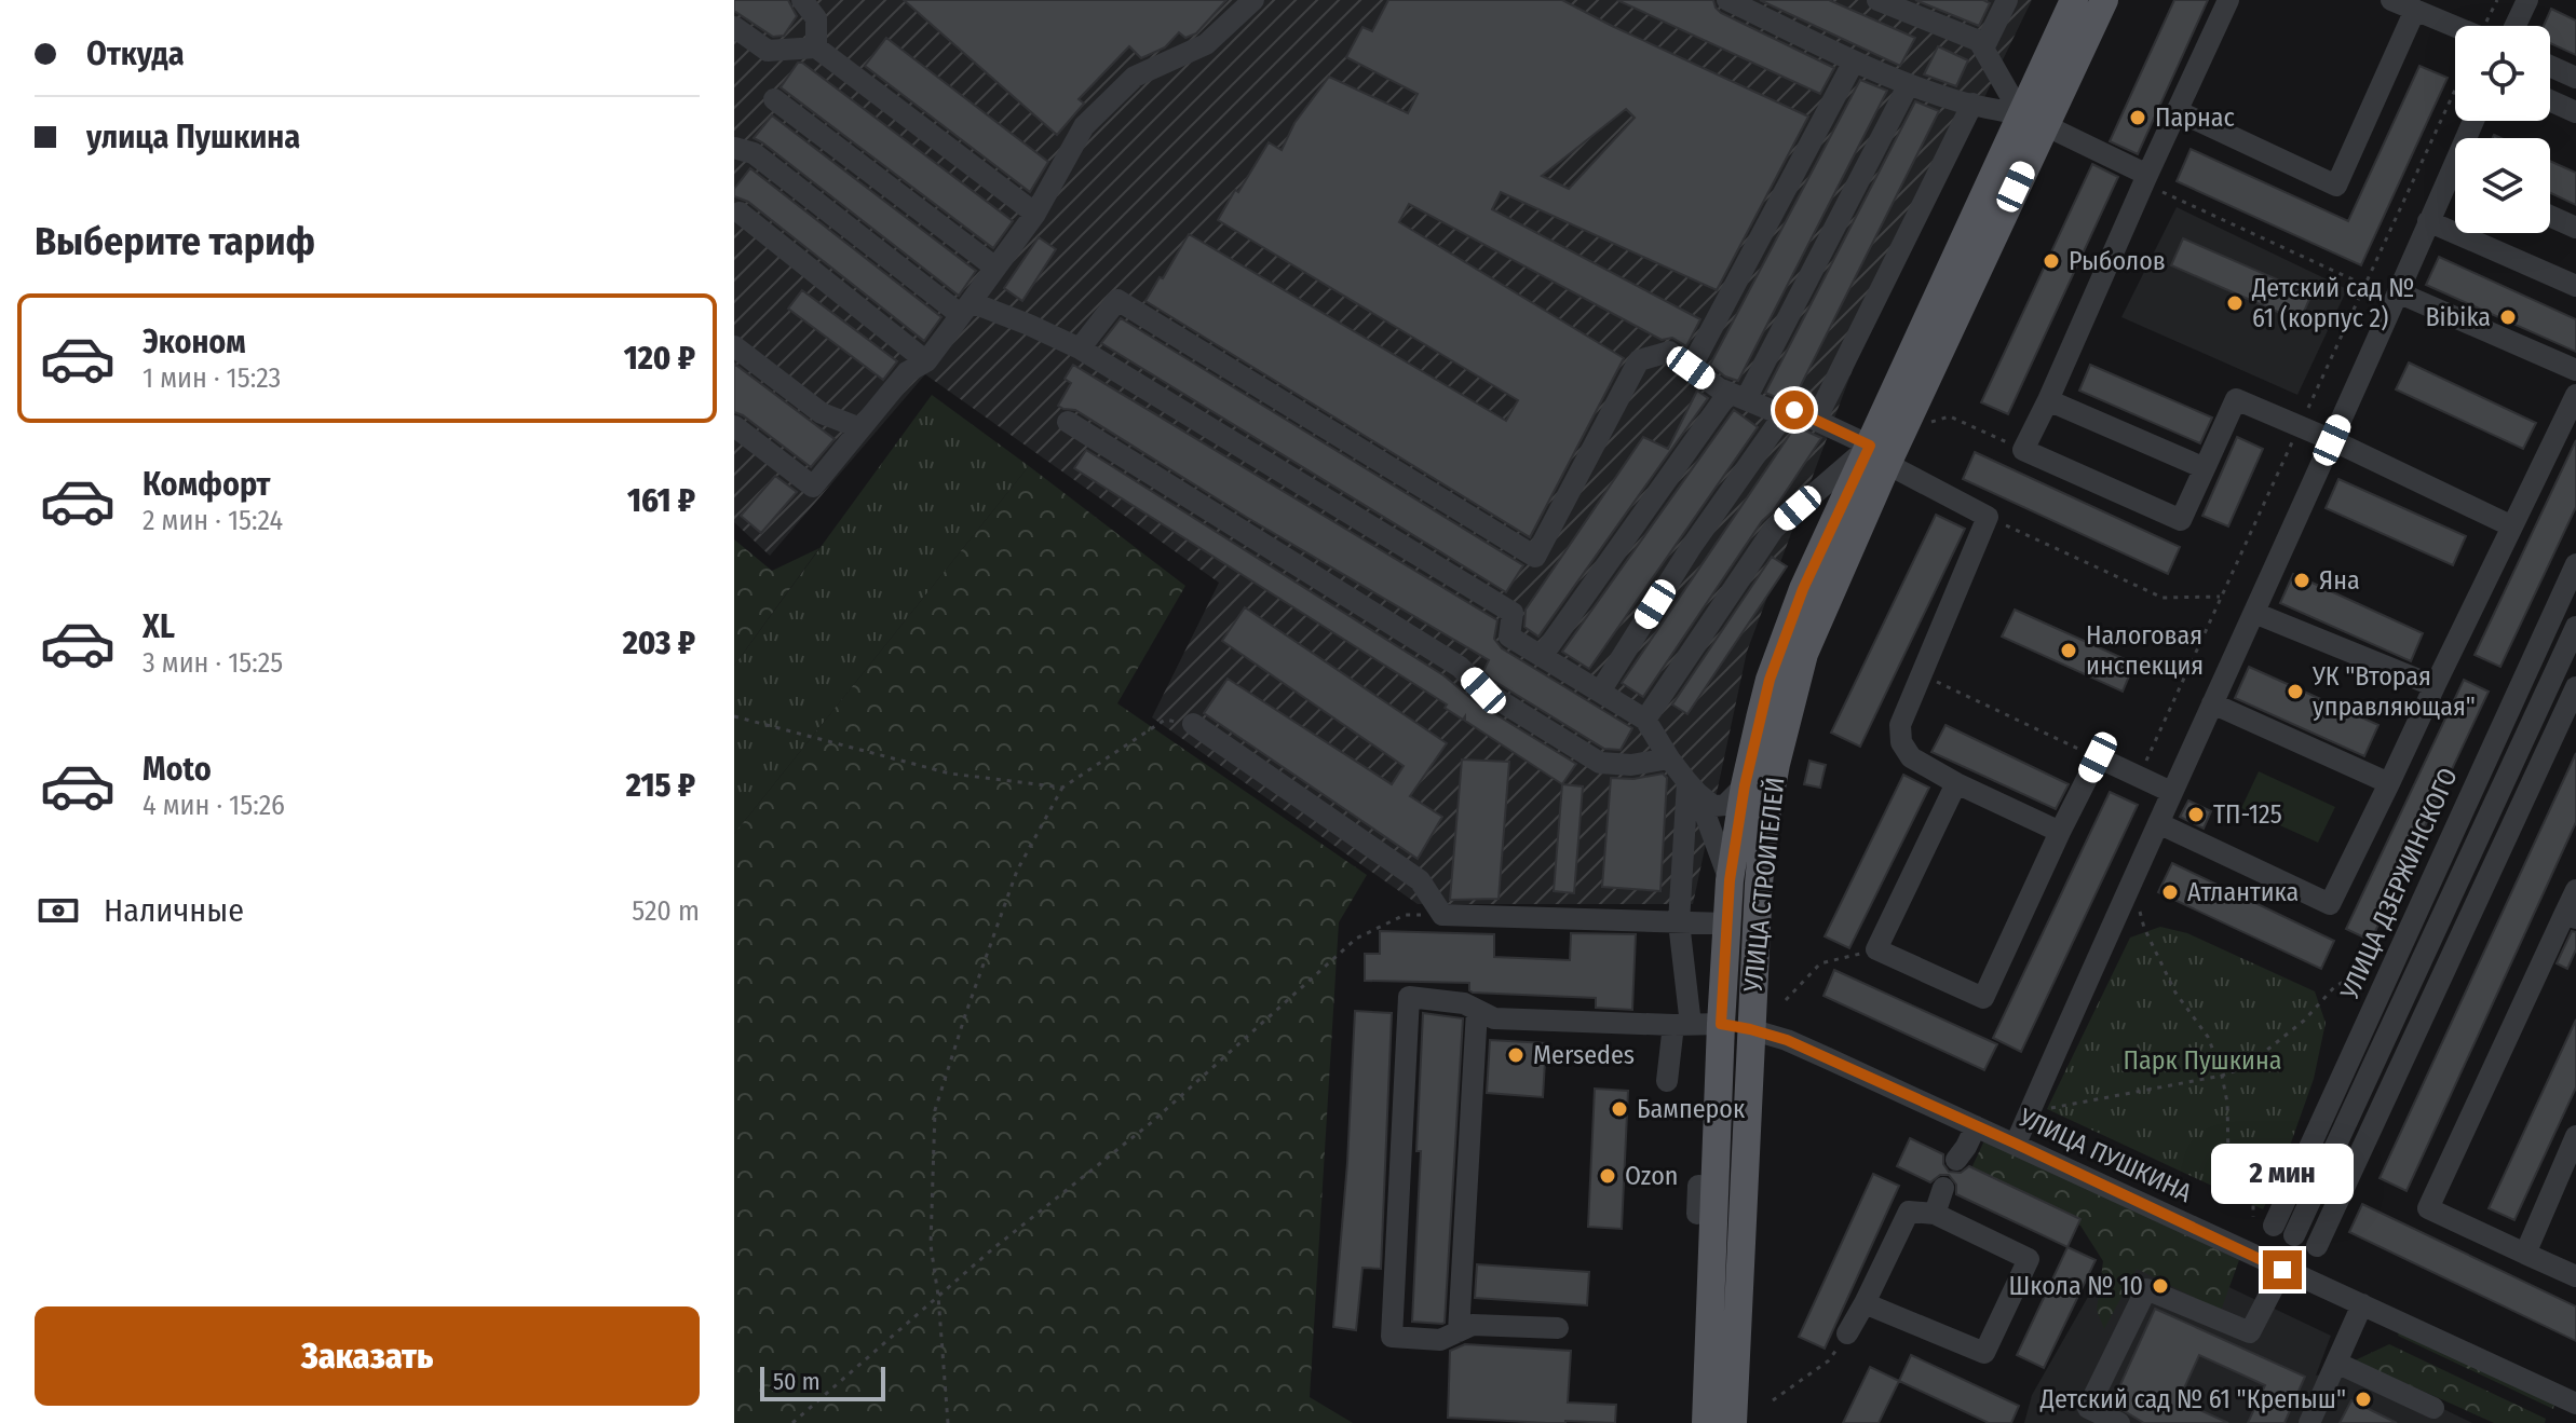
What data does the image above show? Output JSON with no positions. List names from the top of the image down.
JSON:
{
  "streets": {
    "main road": ["УЛИЦА СТРОИТЕЛЕЙ"],
    "street": ["УЛИЦА ДЗЕРЖИНСКОГО", "УЛИЦА ПУШКИНА"]
  },
  "crossings": [
    ["УЛИЦА СТРОИТЕЛЕЙ", "УЛИЦА ПУШКИНА"]
  ],
  "parks": ["Парк Пушкина"],
  "places": [
    "Парнас",
    "Рыболов",
    "Детский сад № 61 (корпус 2)",
    "Bibika",
    "Яна",
    "Налоговая инспекция",
    "УК \"Вторая управляющая\"",
    "ТП-125",
    "Атлантика",
    "Mersedes",
    "Бамперок",
    "Ozon",
    "Школа № 10",
    "Детский сад № 61 \"Крепыш\""
  ],
  "scale_bar": "50 m",
  "page": {
    "banner": ["Откуда", "улица Пушкина"],
    "heading": "Выберите тариф",
    "list": [
      {
        "name": "Эконом",
        "note": "1 мин · 15:23",
        "value": "120 ₽"
      },
      {
        "name": "Комфорт",
        "note": "2 мин · 15:24",
        "value": "161 ₽"
      },
      {
        "name": "XL",
        "note": "3 мин · 15:25",
        "value": "203 ₽"
      },
      {
        "name": "Moto",
        "note": "4 мин · 15:26",
        "value": "215 ₽"
      }
    ],
    "pay": ["Наличные", "520 m"],
    "bubble": "2 мин",
    "buttons": "Заказать",
    "scale": "50 m"
  }
}
